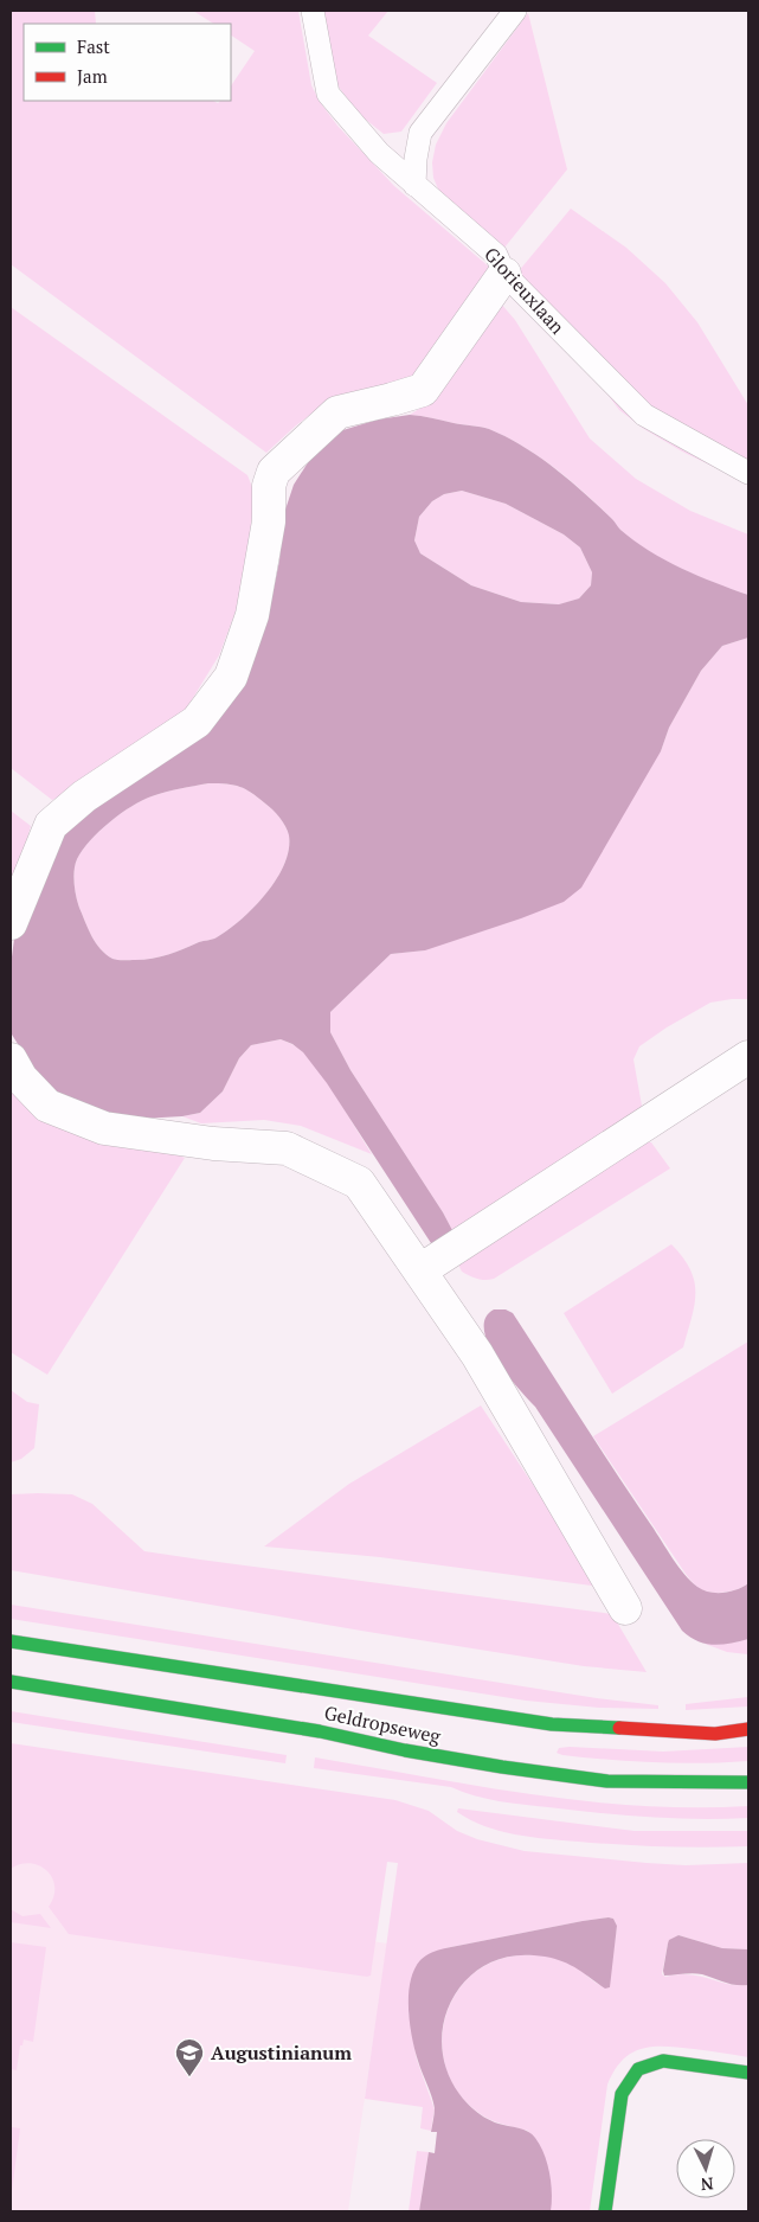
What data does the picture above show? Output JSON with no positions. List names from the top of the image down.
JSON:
{
  "streets": {
    "main road": ["Geldropseweg"],
    "lane": ["Glorieuxlaan"]
  },
  "places": {
    "school or university": ["Augustinianum"]
  },
  "legend": ["Fast", "Jam"],
  "north": "bottom"
}
